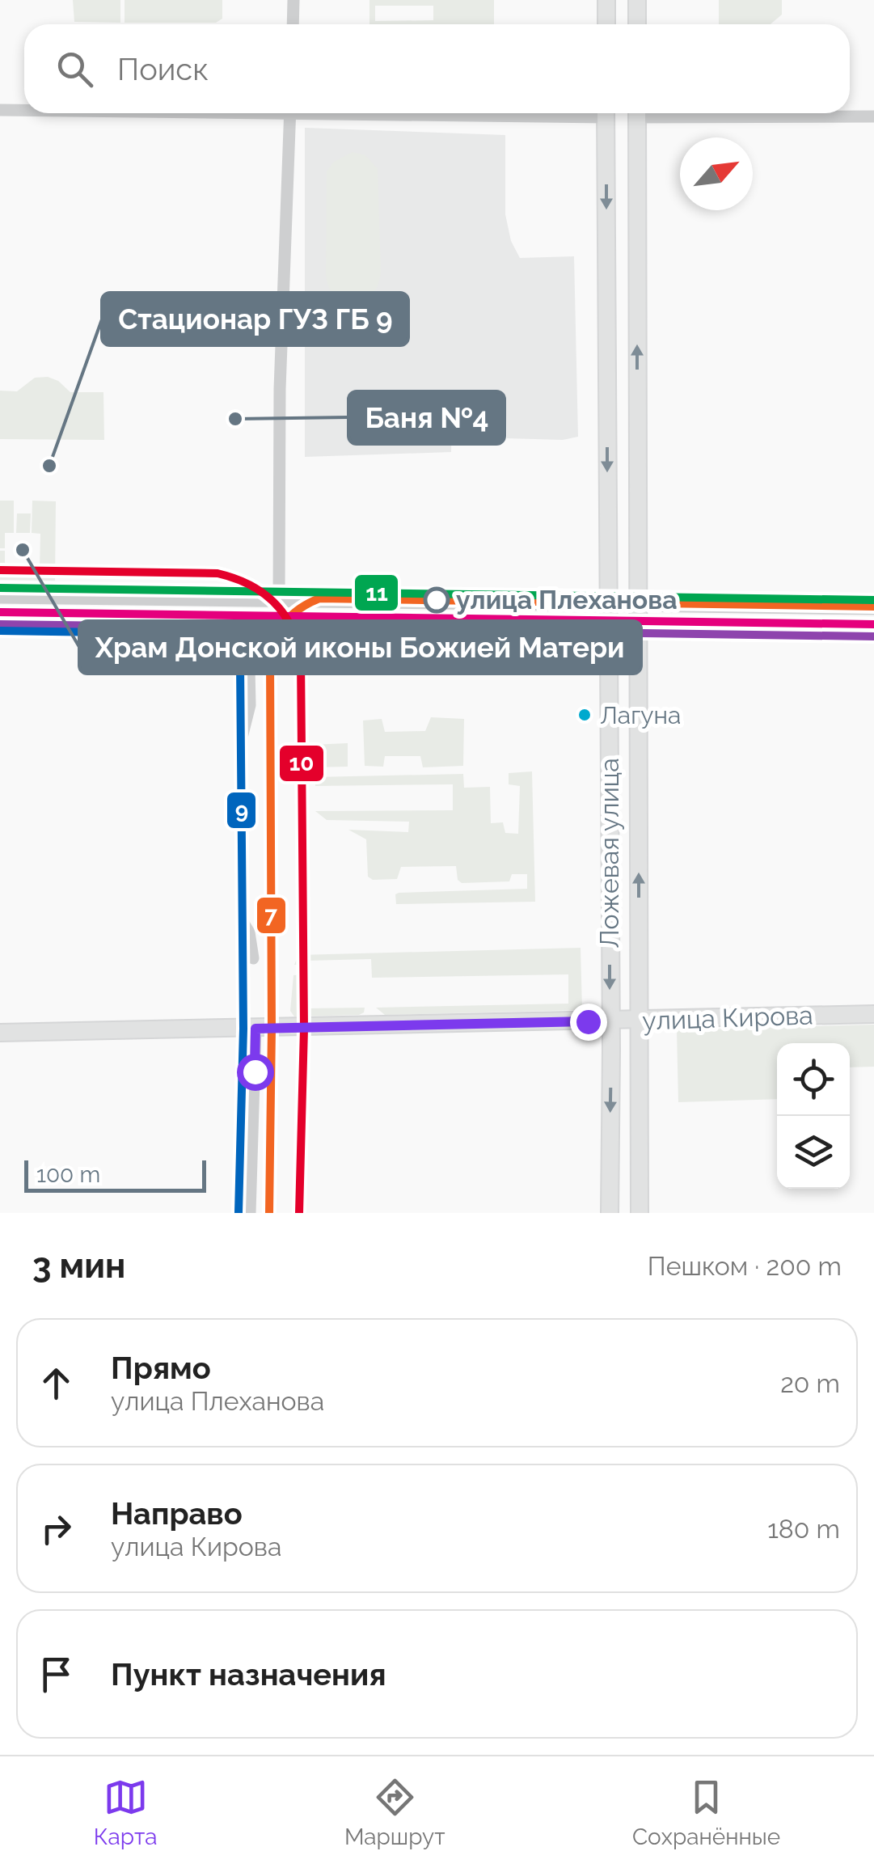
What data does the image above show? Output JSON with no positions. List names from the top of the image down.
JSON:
{
  "streets": {
    "main road": ["Ложевая улица", "улица Кирова"]
  },
  "crossings": [
    ["Ложевая улица", "улица Кирова"]
  ],
  "places": [
    "Баня №4",
    "Стационар ГУЗ ГБ 9",
    "Храм Донской иконы Божией Матери",
    "улица Плеханова",
    "Лагуна"
  ],
  "lines": [
    "transit line 10",
    "transit line 11",
    "transit line 7",
    "tram line 3",
    "tram line 9"
  ],
  "scale_bar": "100 m",
  "north": "top right",
  "page": {
    "search": "Поиск",
    "scale": "100 m",
    "heading": ["3 мин", "Пешком · 200 m"],
    "list": [
      ["Прямо", "улица Плеханова", "20 m"],
      ["Направо", "улица Кирова", "180 m"],
      "Пункт назначения"
    ],
    "nav": ["Карта", "Маршрут", "Сохранённые"]
  }
}
